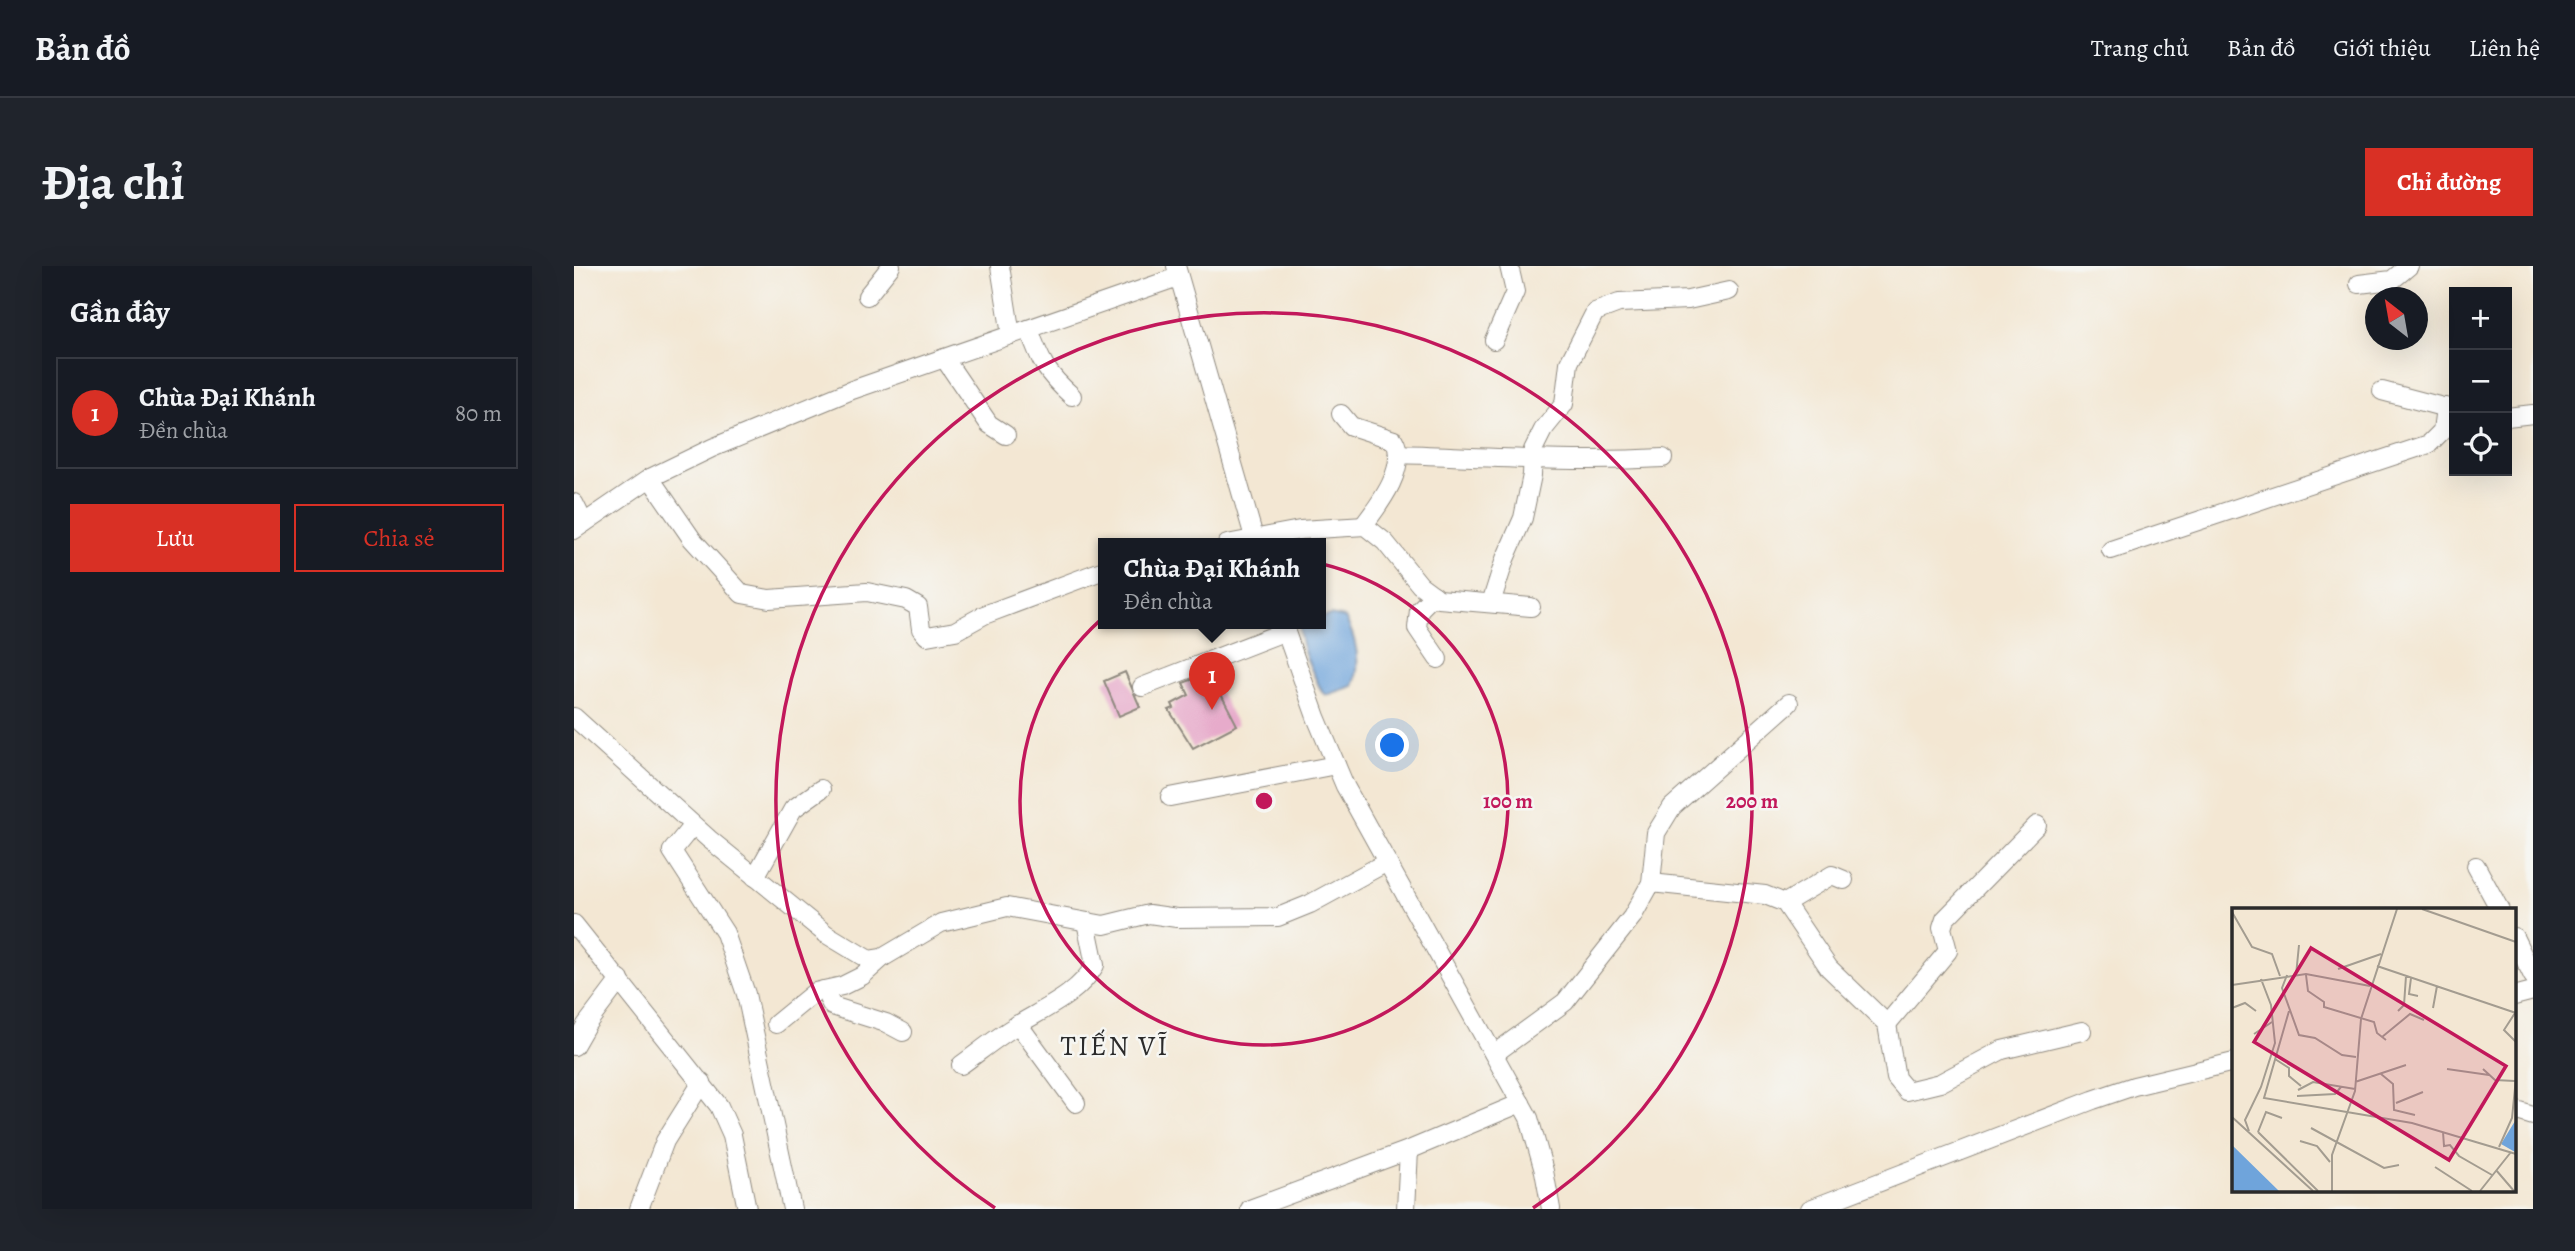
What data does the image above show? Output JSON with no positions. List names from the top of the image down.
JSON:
{
  "districts": ["TIẾN VĨ"],
  "north": "top left",
  "page": {
    "header": "Bản đồ",
    "nav": [
      "Trang chủ",
      "Bản đồ",
      "Giới thiệu",
      "Liên hệ"
    ],
    "buttons": [
      "Chỉ đường",
      ["Lưu", "Chia sẻ"]
    ],
    "title": "Địa chỉ",
    "heading": "Gần đây",
    "map_buttons": ["+", "−"],
    "list": [
      {
        "mark": "1",
        "name": "Chùa Đại Khánh",
        "note": "Đền chùa",
        "value": "80 m"
      }
    ],
    "popup": ["Chùa Đại Khánh", "Đền chùa"],
    "pins": "1"
  },
  "rings": ["100 m", "200 m"]
}
